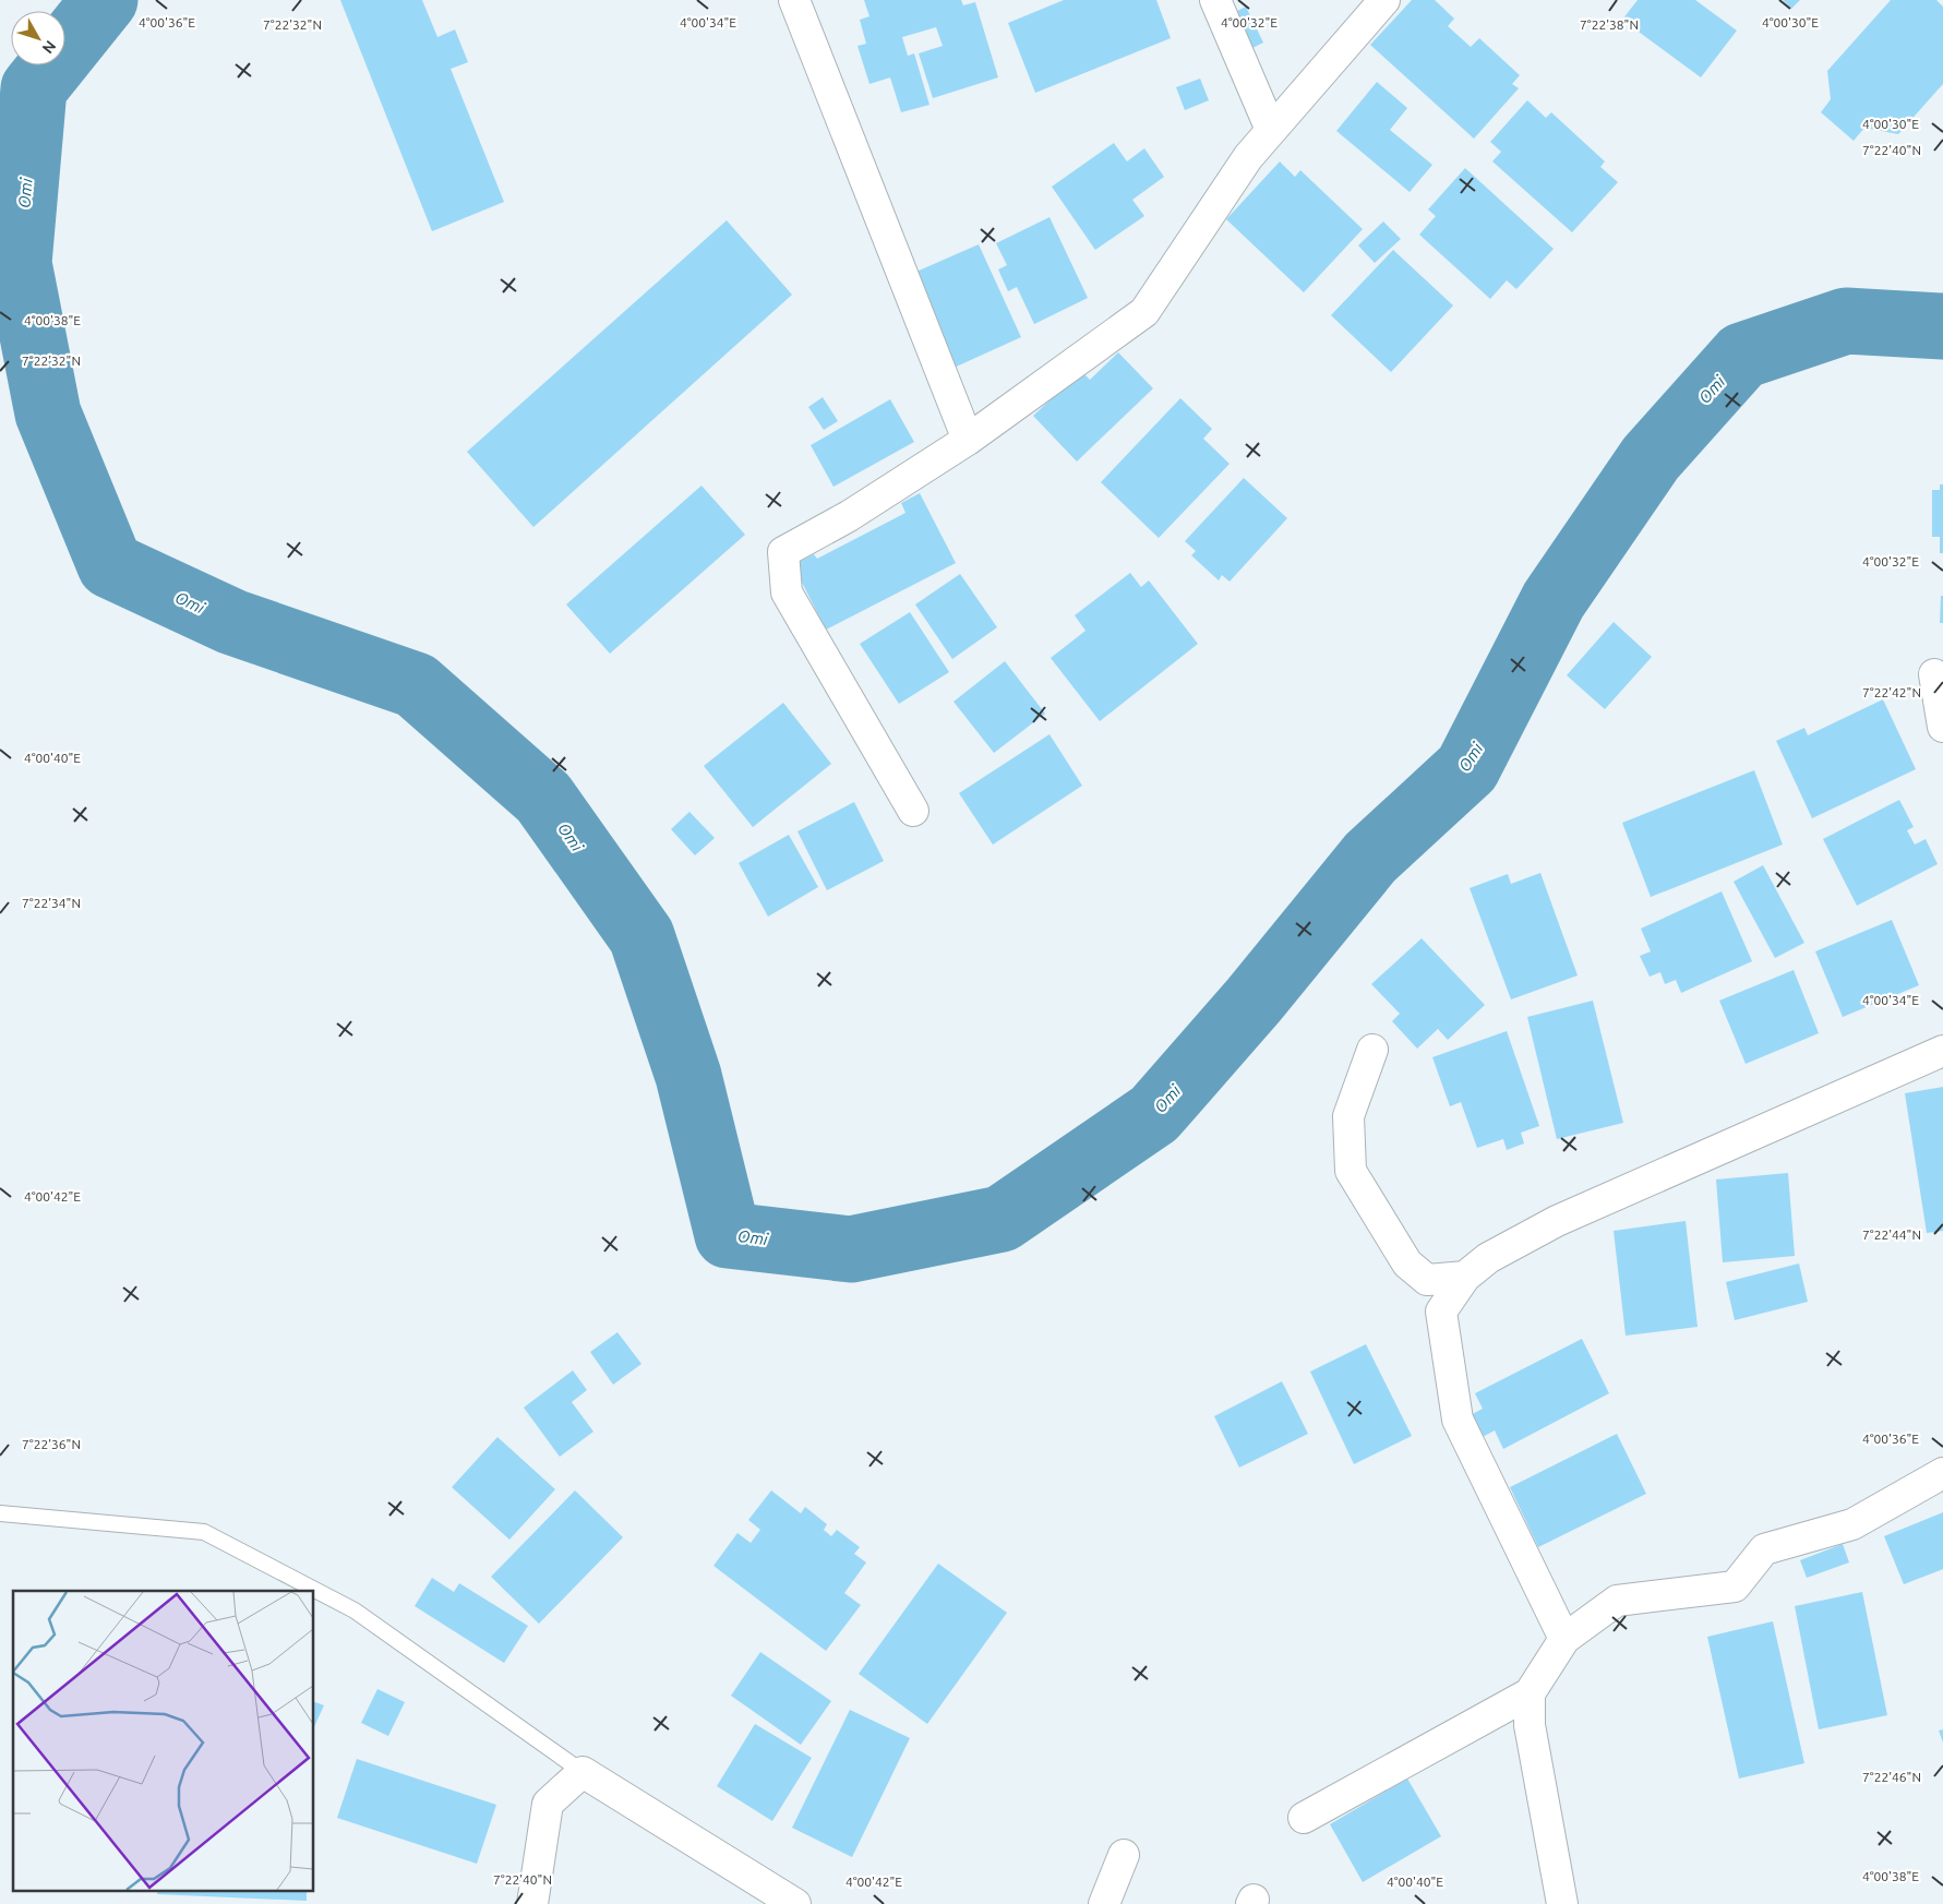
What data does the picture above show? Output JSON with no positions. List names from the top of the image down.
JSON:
{
  "water": ["Omi"],
  "north": "bottom right",
  "coordinates": [
    "4°00'30\"E",
    "4°00'36\"E",
    "4°00'34\"E",
    "4°00'32\"E",
    "7°22'32\"N",
    "7°22'38\"N",
    "7°22'40\"N",
    "4°00'38\"E",
    "7°22'42\"N",
    "4°00'40\"E",
    "7°22'34\"N",
    "4°00'42\"E",
    "7°22'44\"N",
    "7°22'36\"N",
    "7°22'46\"N"
  ]
}
